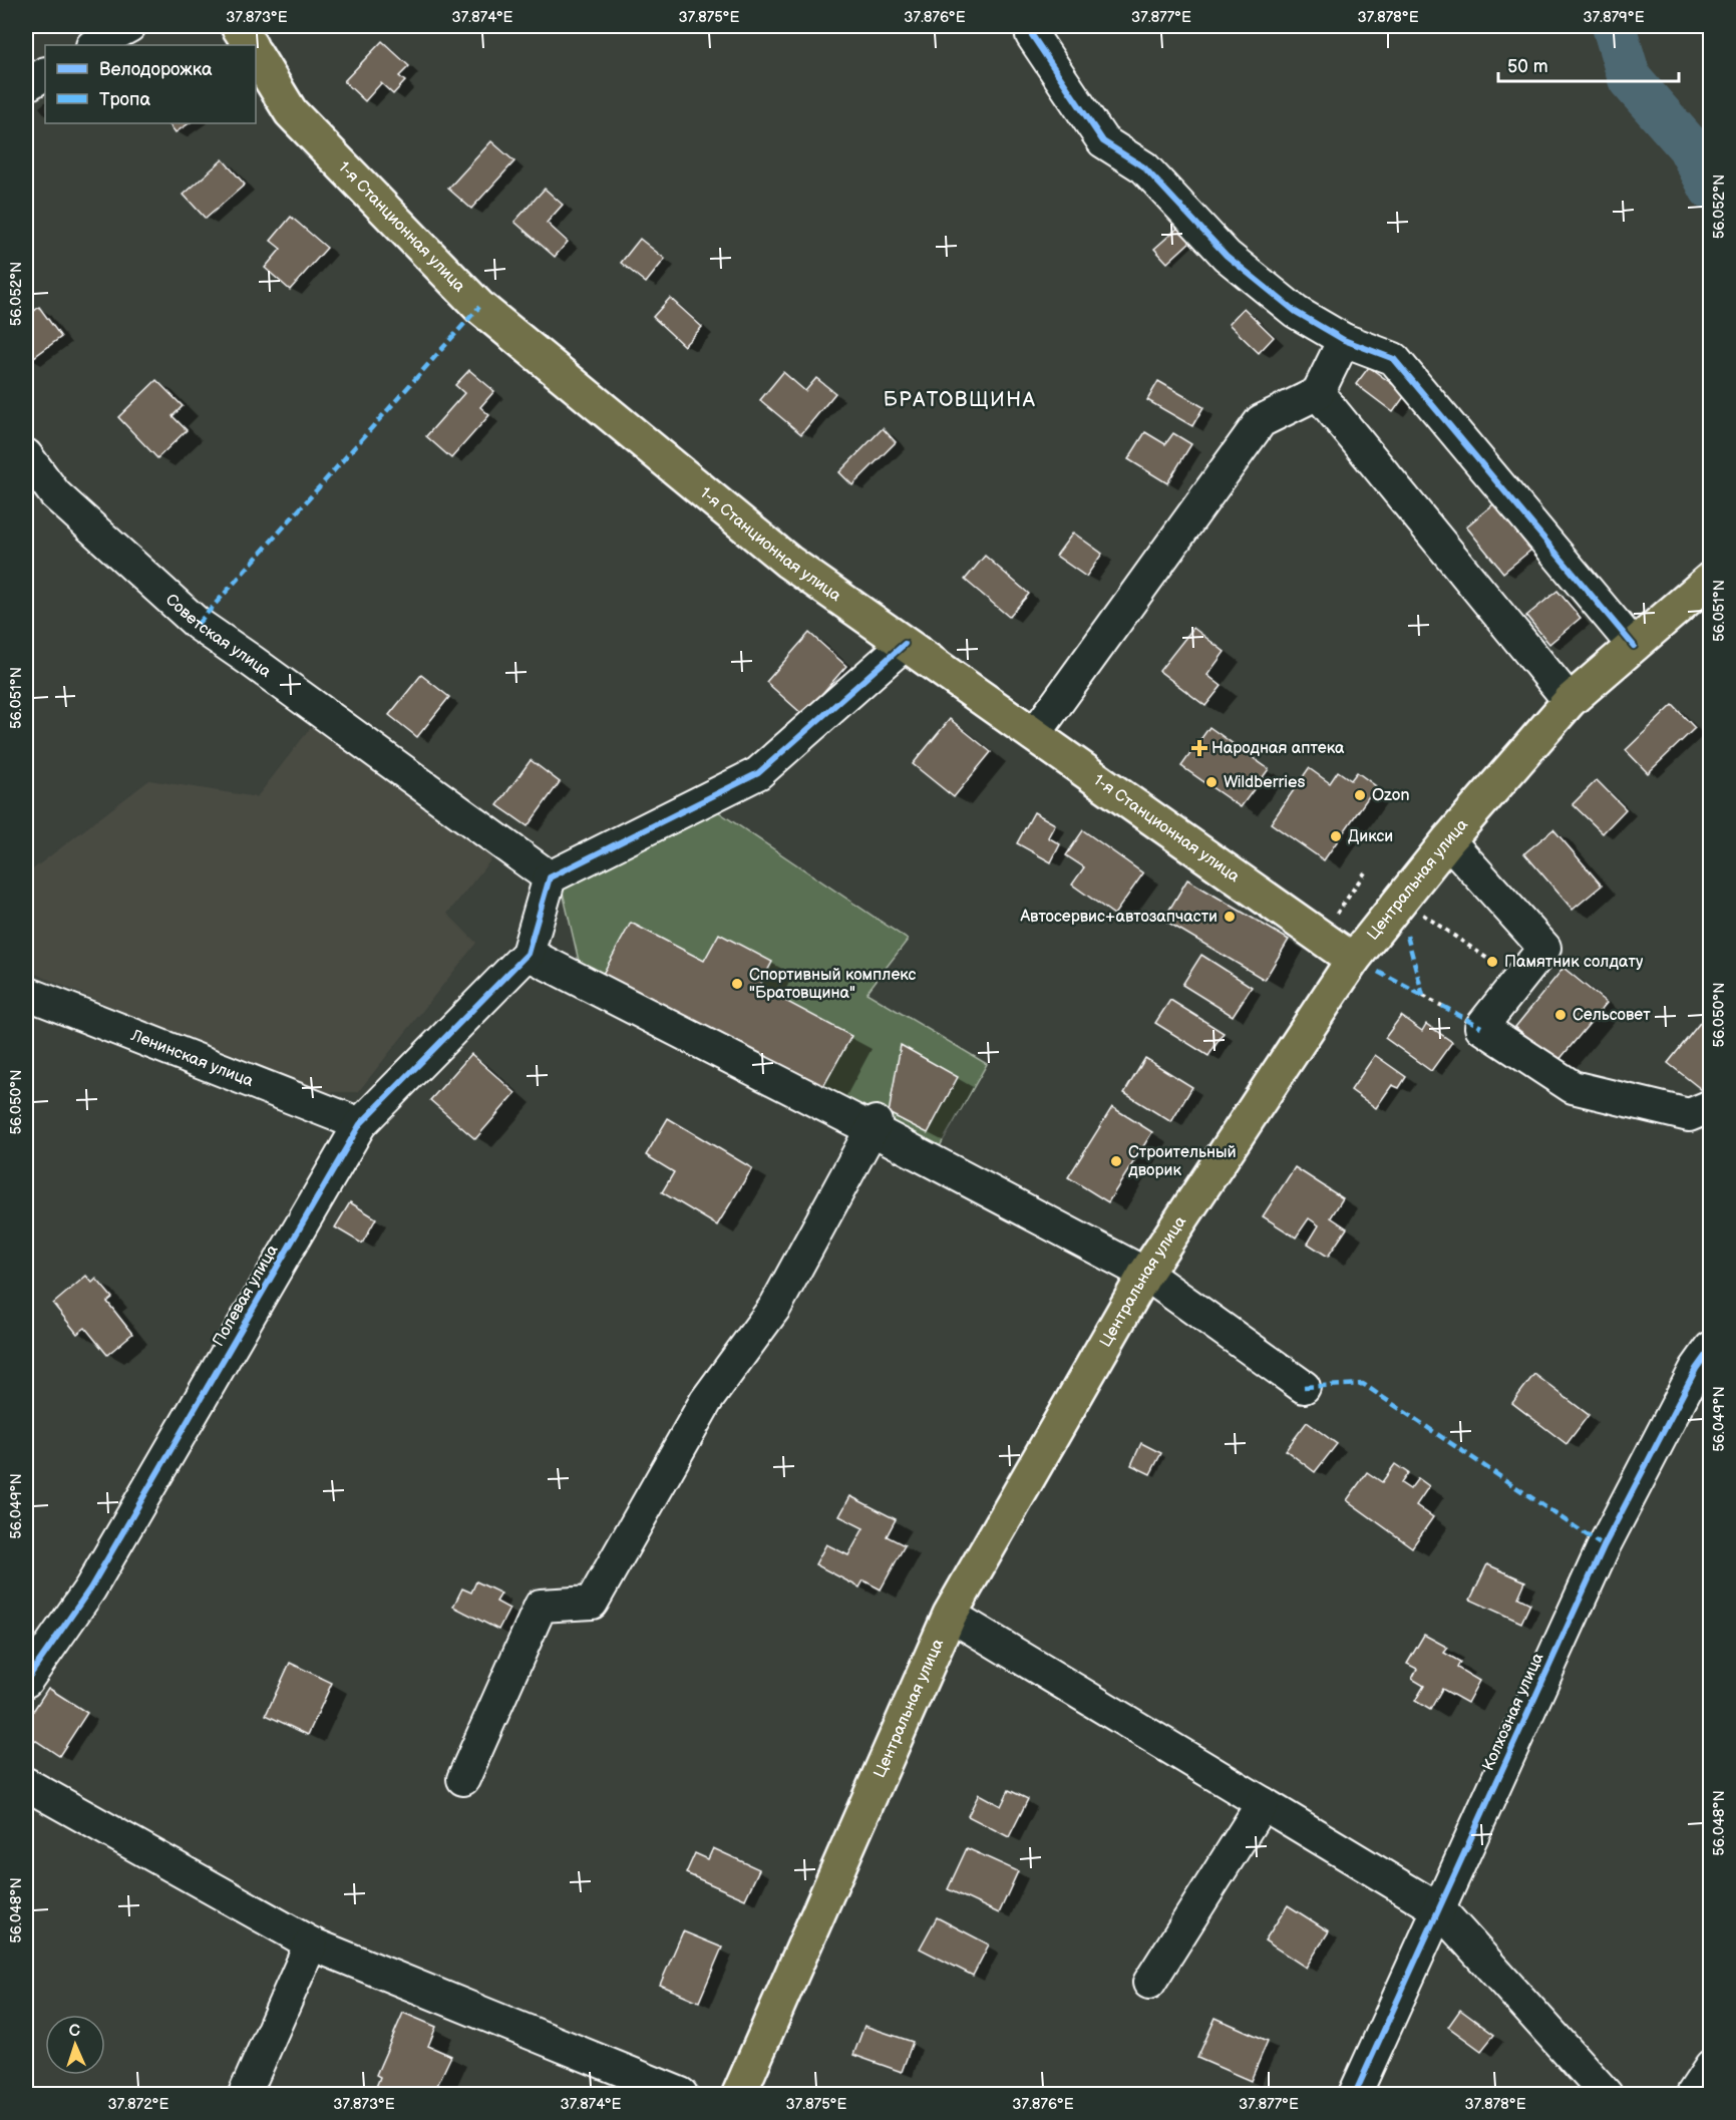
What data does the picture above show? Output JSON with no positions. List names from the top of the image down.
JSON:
{
  "streets": {
    "main road": ["1-я Станционная улица", "Центральная улица"],
    "street": [
      "Советская улица",
      "Ленинская улица",
      "Полевая улица",
      "Колхозная улица"
    ]
  },
  "crossings": [
    ["1-я Станционная улица", "Центральная улица"],
    ["Ленинская улица", "Полевая улица"]
  ],
  "districts": ["БРАТОВЩИНА"],
  "places": {
    "health": ["Народная аптека"],
    "other": [
      "Wildberries",
      "Ozon",
      "Дикси",
      "Автосервис+автозапчасти",
      "Памятник солдату",
      "Спортивный комплекс \"Братовщина\"",
      "Сельсовет",
      "Строительный дворик"
    ]
  },
  "legend": ["Велодорожка", "Тропа"],
  "scale_bar": "50 m",
  "north": "top",
  "coordinates": [
    "37.873°E",
    "37.874°E",
    "37.875°E",
    "37.876°E",
    "37.877°E",
    "37.878°E",
    "37.879°E",
    "56.052°N",
    "56.051°N",
    "56.050°N",
    "56.049°N",
    "56.048°N",
    "37.872°E"
  ]
}
